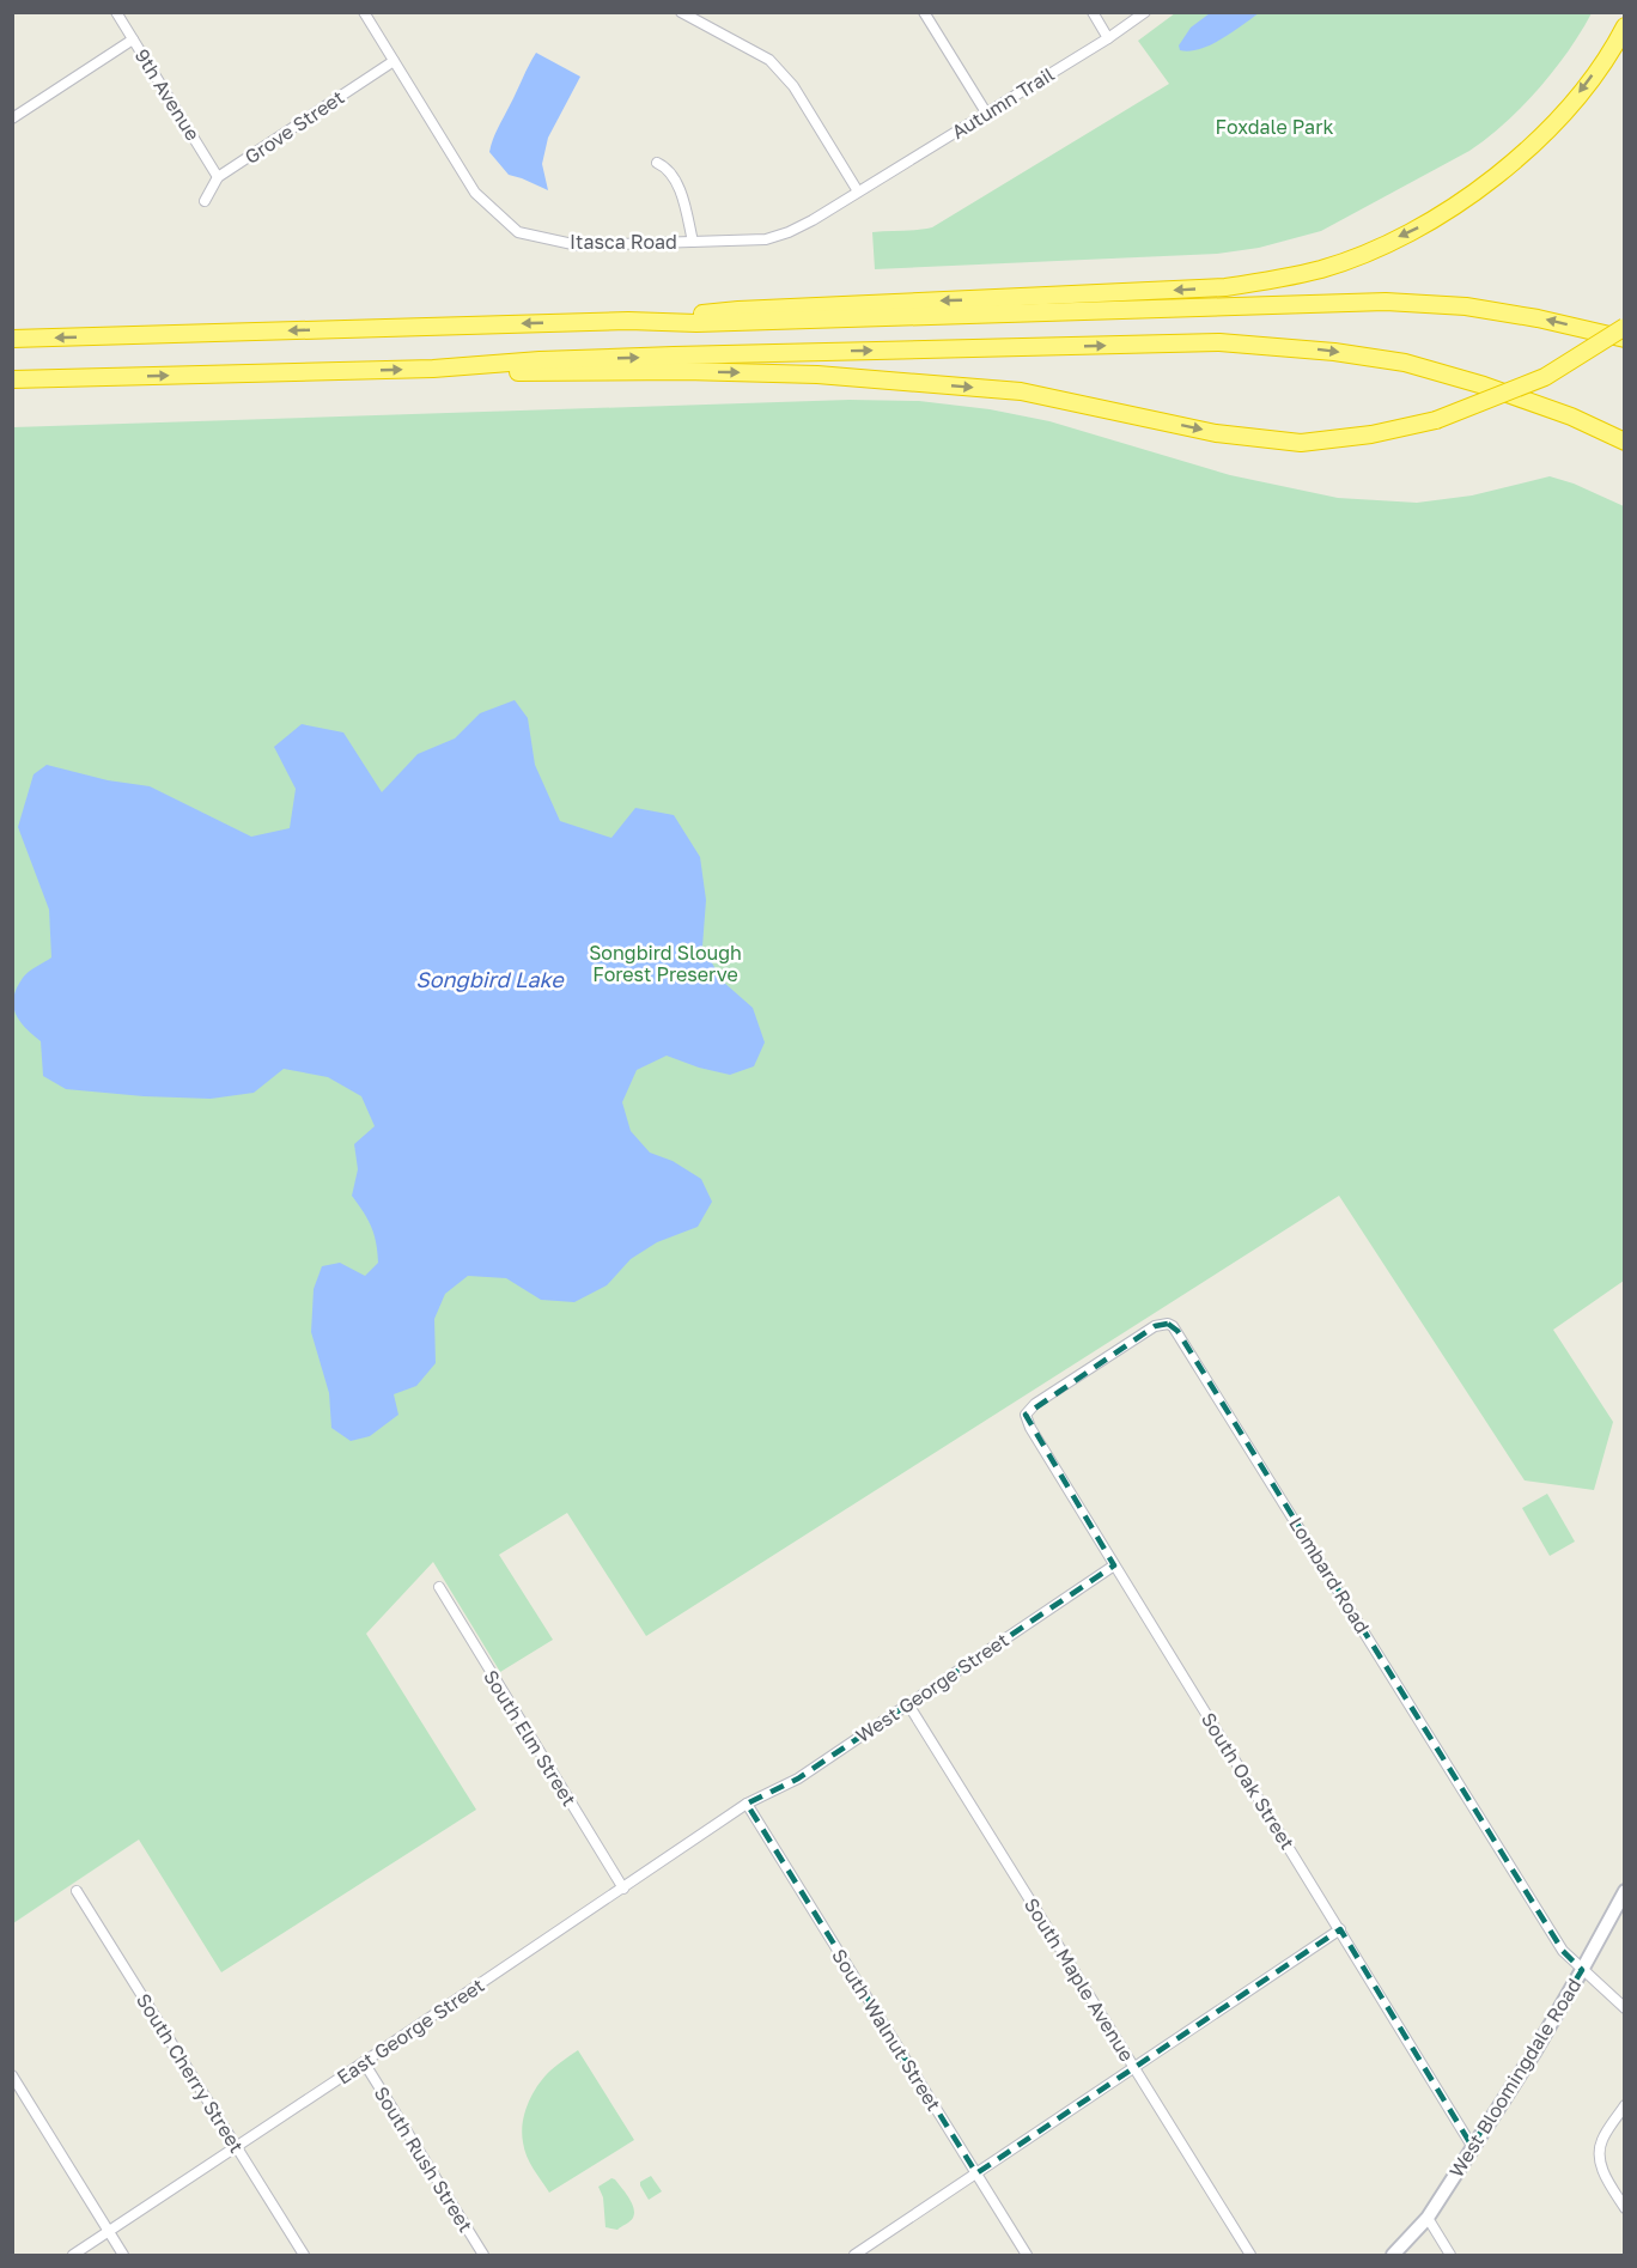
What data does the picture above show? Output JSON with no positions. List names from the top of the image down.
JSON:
{
  "streets": {
    "street": [
      "9th Avenue",
      "Autumn Trail",
      "Grove Street",
      "Itasca Road",
      "Lombard Road",
      "West George Street",
      "South Elm Street",
      "South Oak Street",
      "South Maple Avenue",
      "South Walnut Street",
      "East George Street",
      "South Cherry Street",
      "West Bloomingdale Road",
      "South Rush Street"
    ]
  },
  "crossings": [
    ["9th Avenue", "Grove Street"],
    ["Autumn Trail", "Itasca Road"],
    ["Grove Street", "Itasca Road"],
    ["Lombard Road", "South Oak Street"],
    ["Lombard Road", "West Bloomingdale Road"],
    ["West George Street", "South Oak Street"],
    ["West George Street", "South Maple Avenue"],
    ["West George Street", "South Walnut Street"],
    ["West George Street", "East George Street"],
    ["South Elm Street", "East George Street"],
    ["South Oak Street", "West Bloomingdale Road"],
    ["South Walnut Street", "East George Street"],
    ["East George Street", "South Cherry Street"],
    ["East George Street", "South Rush Street"]
  ],
  "water": ["Songbird Lake"],
  "parks": ["Foxdale Park", "Songbird Slough Forest Preserve"]
}
